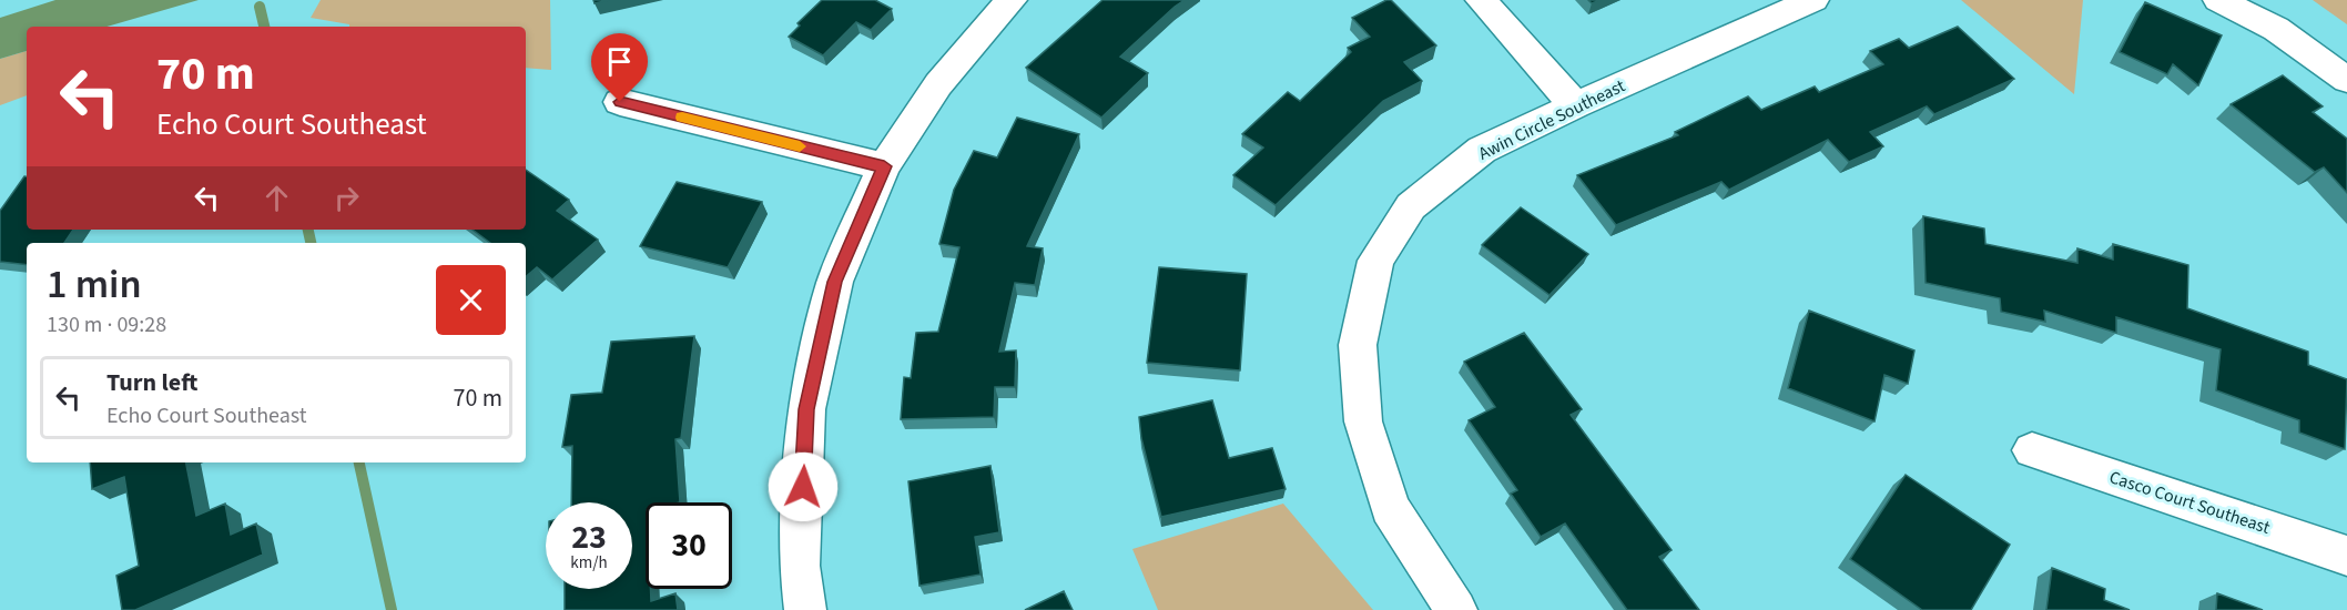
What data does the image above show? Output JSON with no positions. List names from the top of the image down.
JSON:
{
  "streets": {
    "street": ["Awin Circle Southeast", "Casco Court Southeast"]
  },
  "page": {
    "turn": ["70 m", "Echo Court Southeast"],
    "heading": ["1 min", "130 m · 09:28"],
    "list": [
      {
        "name": "Turn left",
        "note": "Echo Court Southeast",
        "value": "70 m"
      }
    ],
    "speed": "23 km/h",
    "limit": "30"
  }
}
